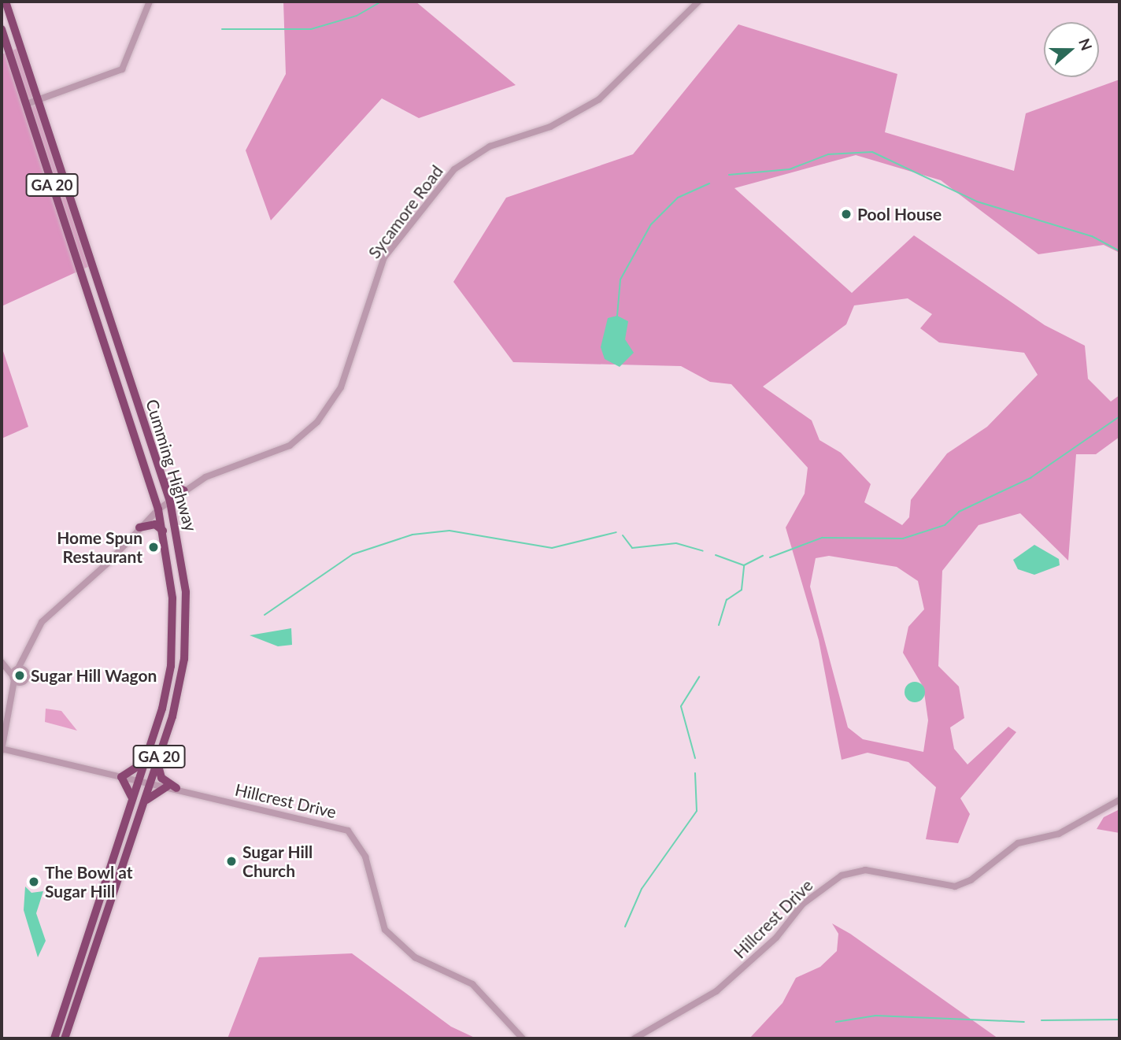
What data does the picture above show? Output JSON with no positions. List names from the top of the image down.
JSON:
{
  "streets": {
    "highway": ["GA 20", "Cumming Highway"],
    "street": ["Sycamore Road", "Hillcrest Drive"]
  },
  "crossings": [
    ["Sycamore Road", "Cumming Highway"],
    ["Cumming Highway", "Hillcrest Drive"]
  ],
  "places": [
    "Pool House",
    "Home Spun Restaurant",
    "Sugar Hill Wagon",
    "Sugar Hill Church",
    "The Bowl at Sugar Hill"
  ],
  "north": "right"
}
